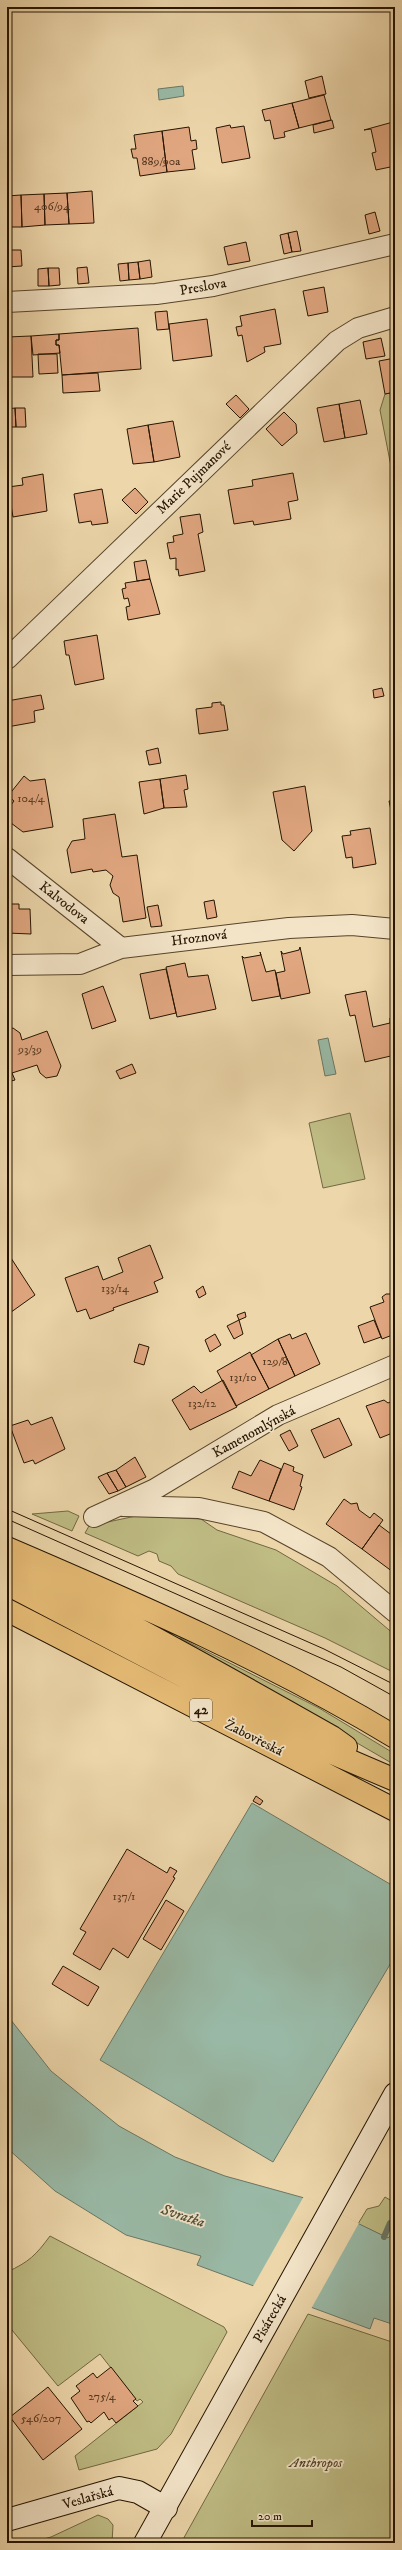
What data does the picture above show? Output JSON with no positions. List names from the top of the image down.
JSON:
{
  "streets": {
    "highway": ["42", "Žabovřeská"],
    "street": [
      "Preslova",
      "Marie Pujmanové",
      "Kalvodova",
      "Hroznová",
      "Kamenomlýnská",
      "Pisárecká",
      "Veslařská"
    ]
  },
  "crossings": [
    ["Kalvodova", "Hroznová"],
    ["Pisárecká", "Veslařská"]
  ],
  "water": ["Svratka"],
  "parks": ["Anthropos"],
  "house_numbers": [
    "889/90a",
    "406/94",
    "104/4",
    "93/39",
    "133/14",
    "129/8",
    "131/10",
    "132/12",
    "137/1",
    "275/4",
    "546/207"
  ],
  "scale_bar": "20 m"
}
